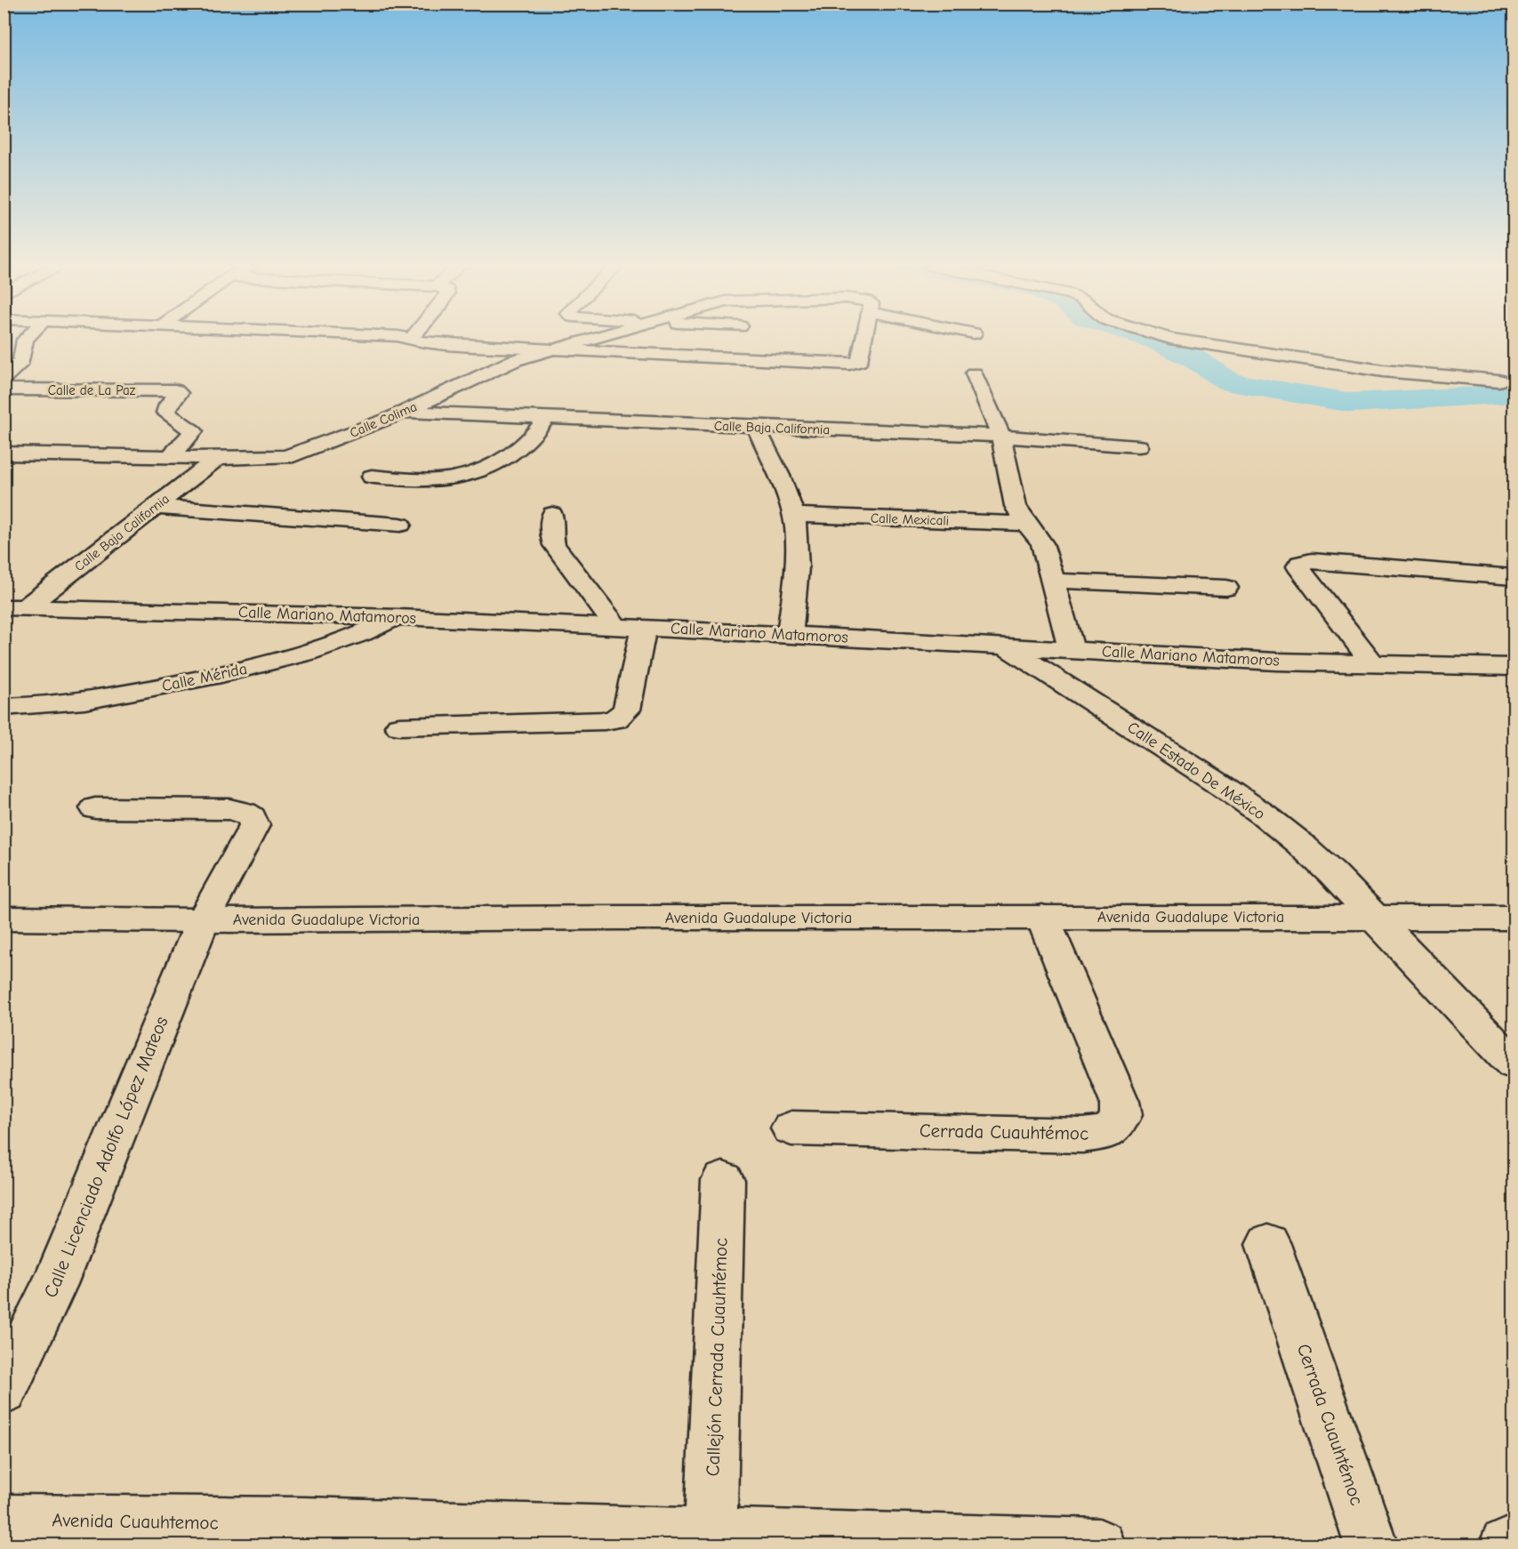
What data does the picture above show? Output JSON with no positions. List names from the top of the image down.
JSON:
{
  "streets": {
    "street": [
      "Calle de La Paz",
      "Calle Colima",
      "Calle Baja California",
      "Calle Mexicali",
      "Calle Mariano Matamoros",
      "Calle Mérida",
      "Calle Estado De México",
      "Avenida Guadalupe Victoria",
      "Cerrada Cuauhtémoc",
      "Calle Licenciado Adolfo López Mateos",
      "Callejón Cerrada Cuauhtémoc",
      "Avenida Cuauhtemoc"
    ]
  },
  "crossings": [
    ["Calle de La Paz", "Calle Colima"],
    ["Calle Colima", "Calle Baja California"],
    ["Calle Baja California", "Calle Mariano Matamoros"],
    ["Calle Mariano Matamoros", "Calle Mérida"],
    ["Calle Mariano Matamoros", "Calle Estado De México"],
    ["Calle Estado De México", "Avenida Guadalupe Victoria"],
    ["Avenida Guadalupe Victoria", "Cerrada Cuauhtémoc"],
    ["Avenida Guadalupe Victoria", "Calle Licenciado Adolfo López Mateos"],
    ["Callejón Cerrada Cuauhtémoc", "Avenida Cuauhtemoc"]
  ]
}
